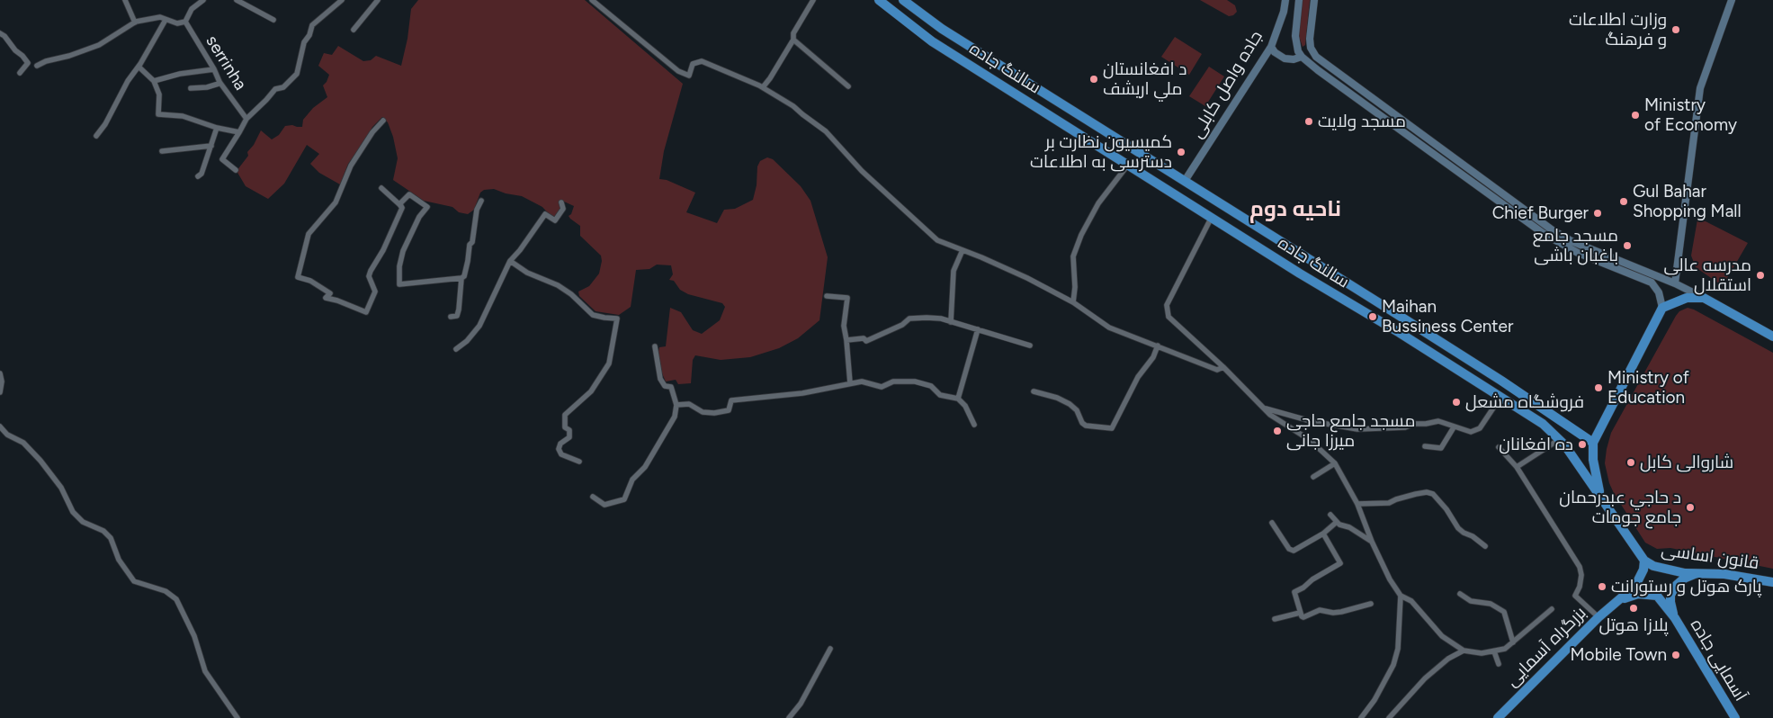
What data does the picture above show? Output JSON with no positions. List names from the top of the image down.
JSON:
{
  "streets": {
    "highway": [
      "سالنگ جاده",
      "قانون اساسی",
      "بزرگراه آسمایی",
      "آسمایی جاده"
    ],
    "main road": ["جاده واصل کابلی"],
    "street": ["serrinha"]
  },
  "crossings": [
    ["سالنگ جاده", "جاده واصل کابلی"],
    ["سالنگ جاده", "قانون اساسی"],
    ["سالنگ جاده", "بزرگراه آسمایی"],
    ["قانون اساسی", "بزرگراه آسمایی"]
  ],
  "districts": ["ناحیه دوم"],
  "places": [
    "وزارت اطلاعات و فرهنگ",
    "د افغانستان ملي اریشف",
    "Ministry of Economy",
    "مسجد ولایت",
    "کمیسیون نظارت بر دسترسی به اطلاعات",
    "Gul Bahar Shopping Mall",
    "Chief Burger",
    "مسجد جامع باغبان باشی",
    "مدرسه عالی استقلال",
    "Maihan Bussiness Center",
    "Ministry of Education",
    "فروشگاه مشعل",
    "مسجد جامع حاجی میرزا جانی",
    "ده افغانان",
    "شاروالی کابل",
    "د حاجي عبدرحمان جامع جومات",
    "پارک هوتل و رستورانت",
    "پلازا هوتل",
    "Mobile Town"
  ]
}
